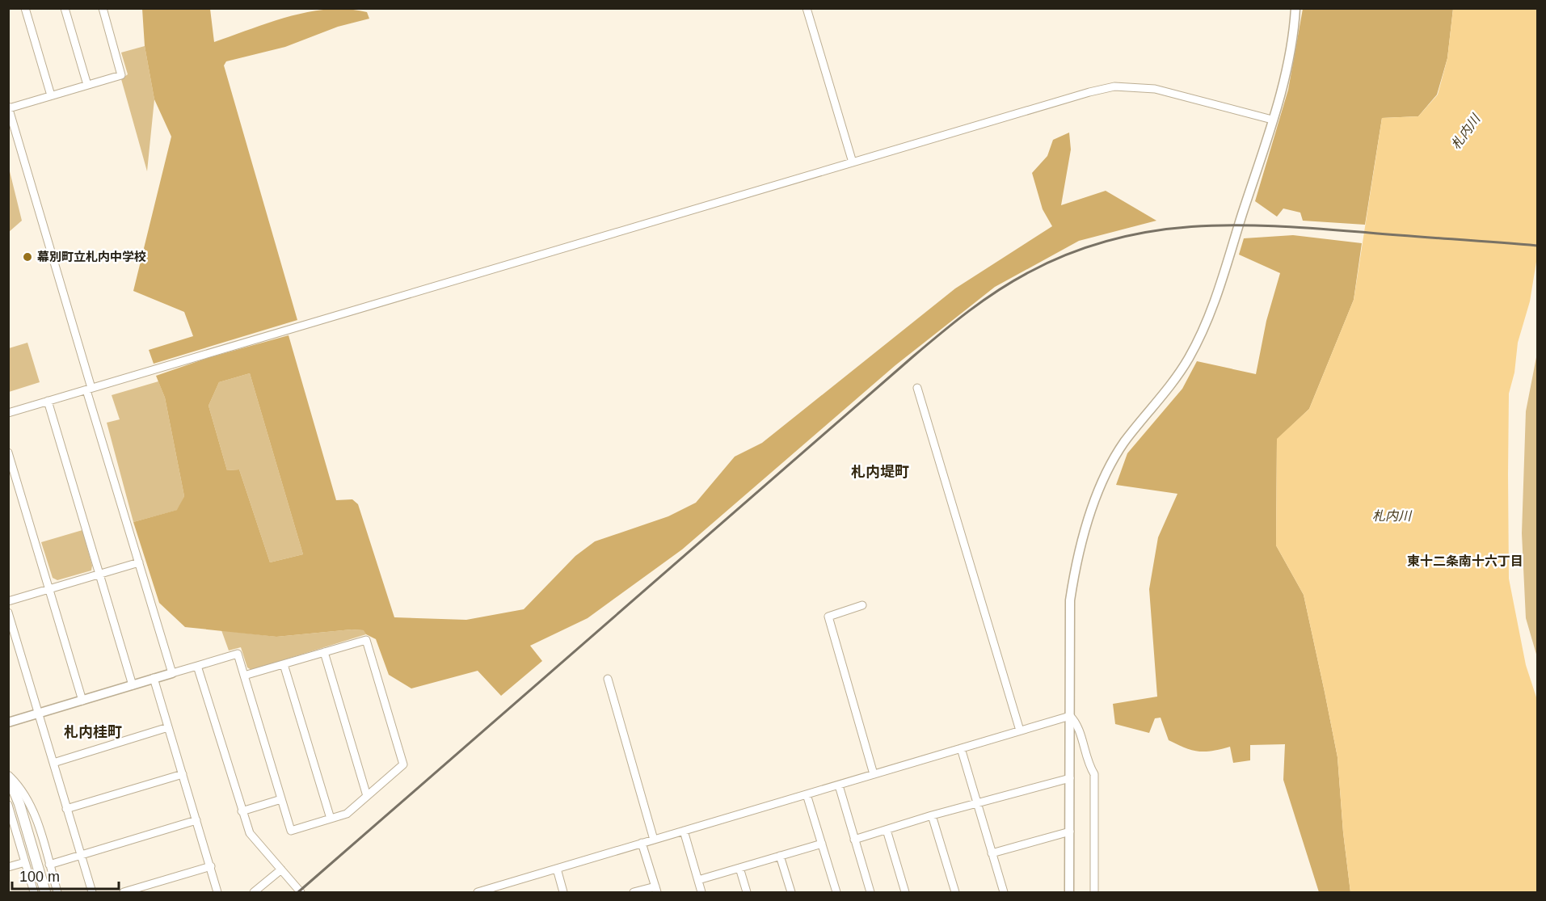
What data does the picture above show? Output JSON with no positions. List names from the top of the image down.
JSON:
{
  "districts": ["札内堤町", "東十二条南十六丁目", "札内桂町"],
  "water": ["札内川"],
  "places": ["幕別町立札内中学校"],
  "scale_bar": "100 m"
}
